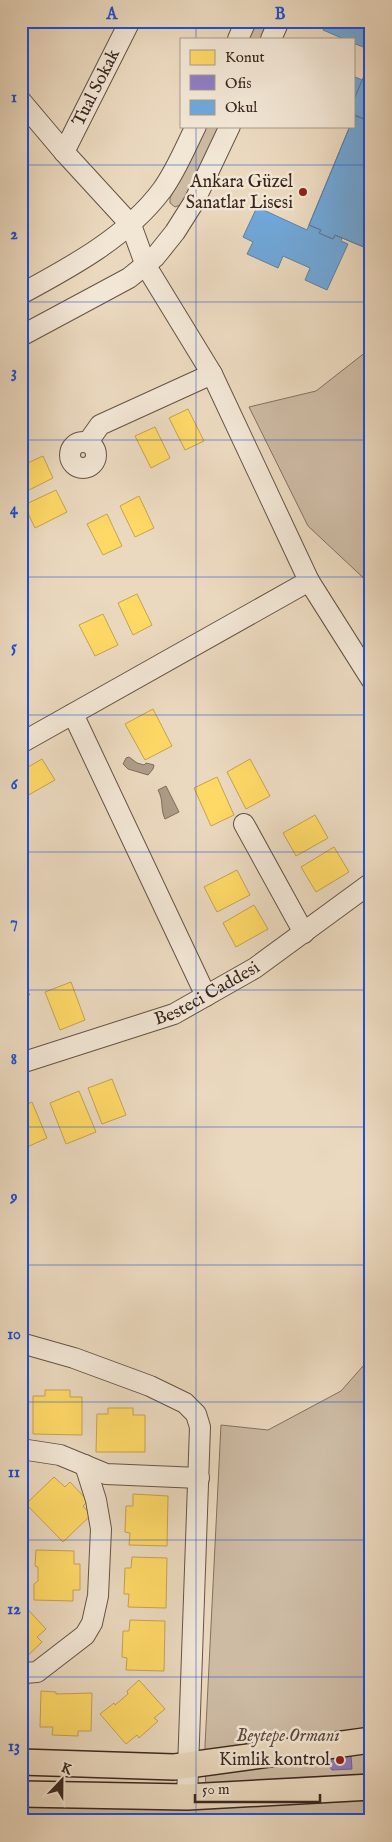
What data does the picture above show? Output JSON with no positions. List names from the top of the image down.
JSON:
{
  "streets": {
    "street": ["Tual Sokak", "Besteci Caddesi"]
  },
  "parks": ["Beytepe Ormanı"],
  "places": ["Ankara Güzel Sanatlar Lisesi", "Kimlik kontrol"],
  "legend": ["Konut", "Ofis", "Okul"],
  "scale_bar": "50 m",
  "north": "top",
  "grid": {
    "columns": ["A", "B"],
    "rows": [
      "1",
      "2",
      "3",
      "4",
      "5",
      "6",
      "7",
      "8",
      "9",
      "10",
      "11",
      "12",
      "13"
    ]
  }
}
